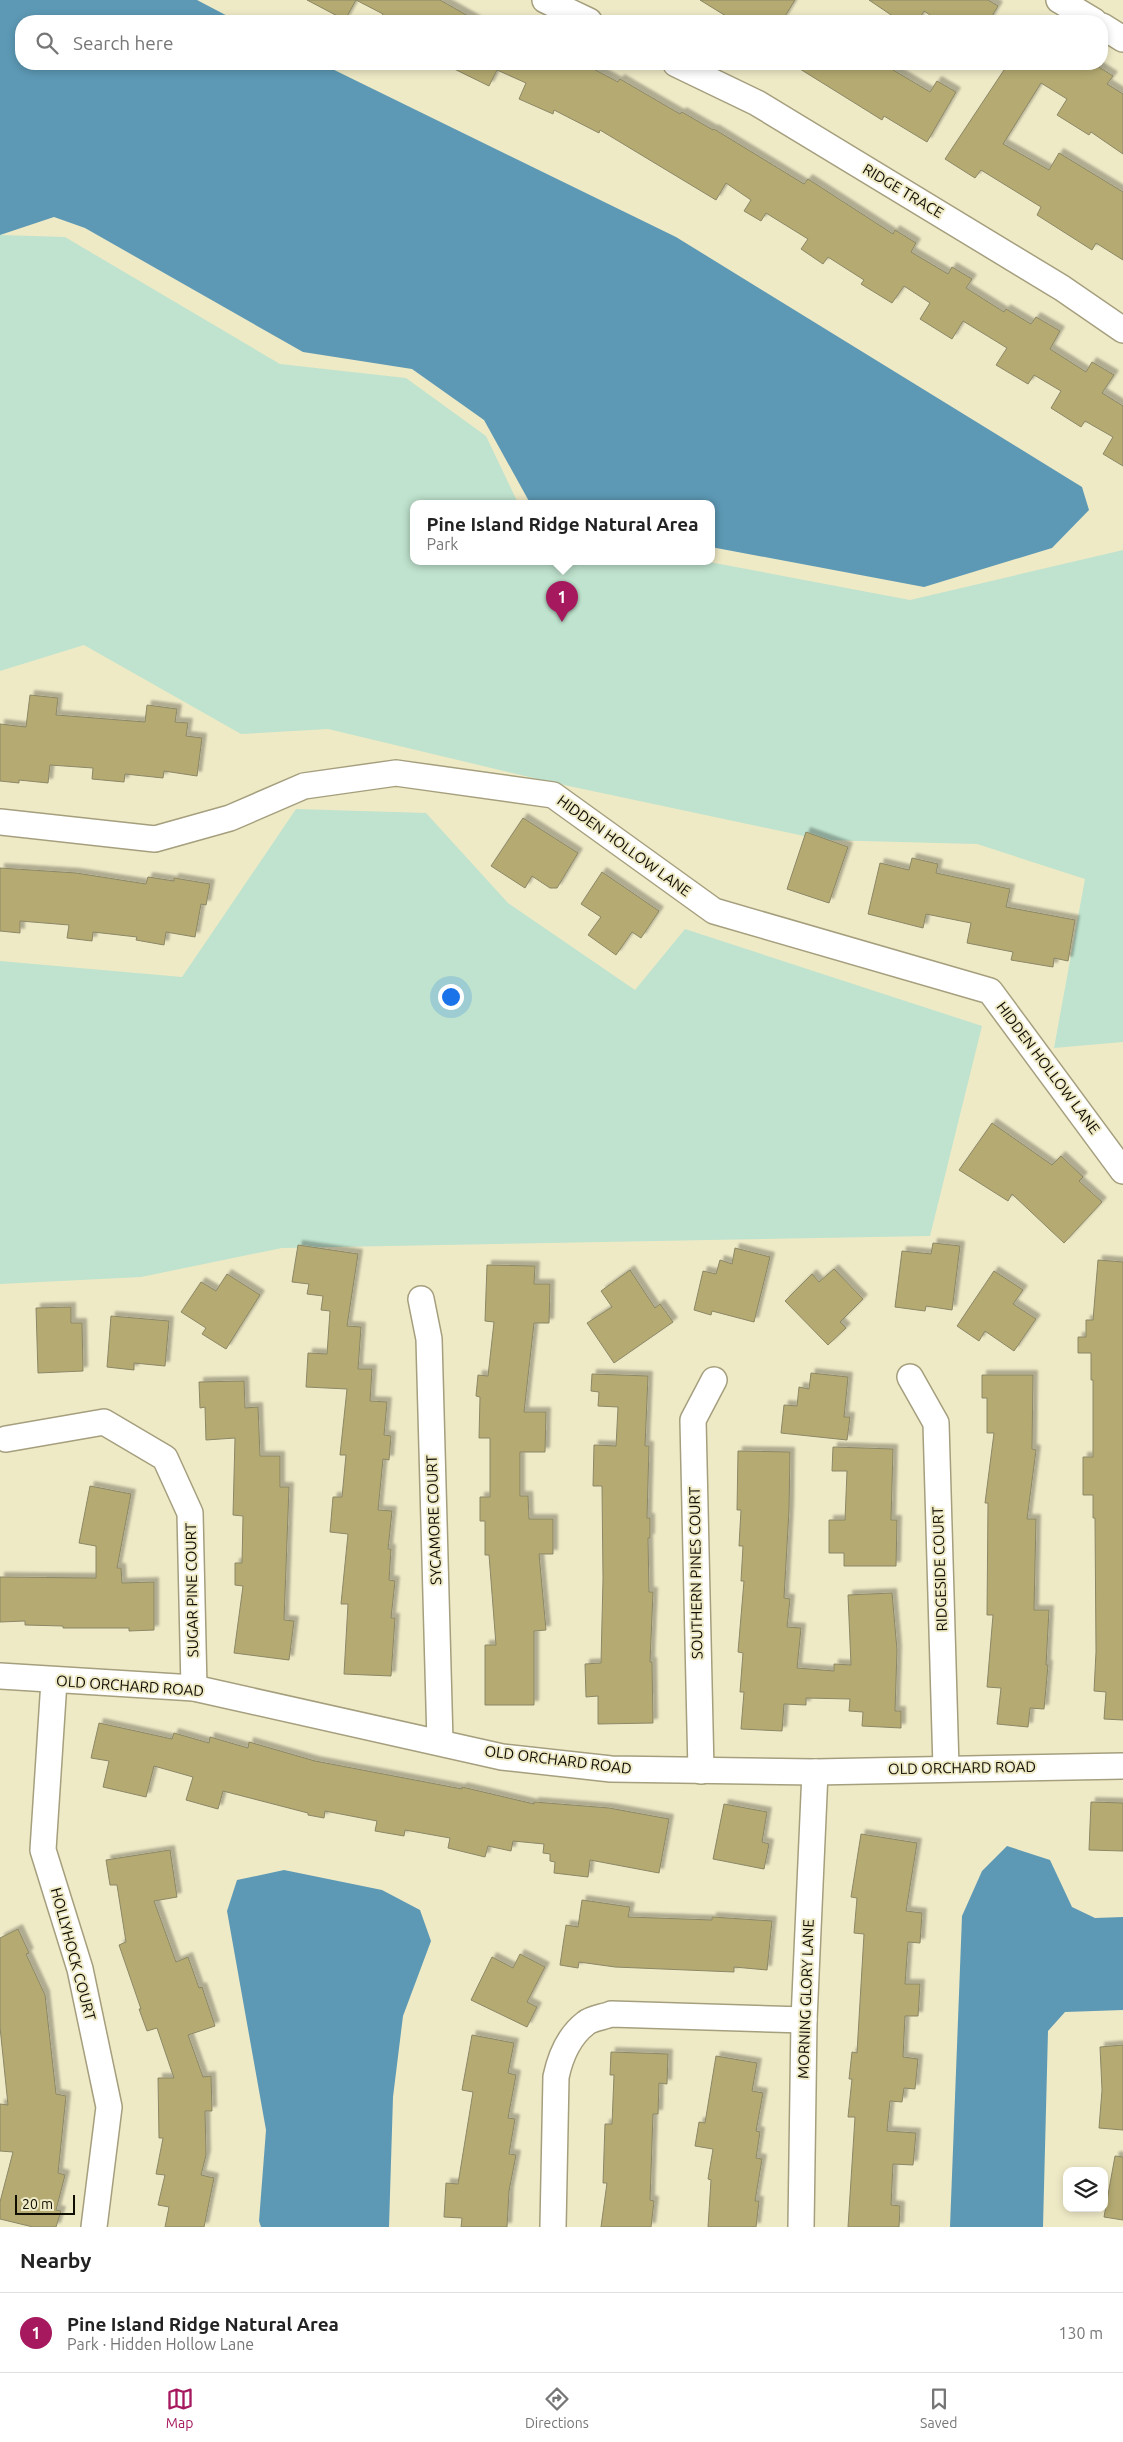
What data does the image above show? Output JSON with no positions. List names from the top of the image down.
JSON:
{
  "streets": {
    "street": [
      "RIDGE TRACE",
      "HIDDEN HOLLOW LANE",
      "SYCAMORE COURT",
      "RIDGESIDE COURT",
      "SOUTHERN PINES COURT",
      "SUGAR PINE COURT",
      "OLD ORCHARD ROAD",
      "HOLLYHOCK COURT",
      "MORNING GLORY LANE"
    ]
  },
  "crossings": [
    ["SYCAMORE COURT", "OLD ORCHARD ROAD"],
    ["RIDGESIDE COURT", "OLD ORCHARD ROAD"],
    ["SOUTHERN PINES COURT", "OLD ORCHARD ROAD"],
    ["SUGAR PINE COURT", "OLD ORCHARD ROAD"],
    ["OLD ORCHARD ROAD", "HOLLYHOCK COURT"],
    ["OLD ORCHARD ROAD", "MORNING GLORY LANE"]
  ],
  "scale_bar": "20 m",
  "page": {
    "search": "Search here",
    "popup": ["Pine Island Ridge Natural Area", "Park"],
    "pins": "1",
    "scale": "20 m",
    "heading": "Nearby",
    "list": [
      {
        "mark": "1",
        "name": "Pine Island Ridge Natural Area",
        "note": "Park · Hidden Hollow Lane",
        "value": "130 m"
      }
    ],
    "nav": ["Map", "Directions", "Saved"]
  }
}
